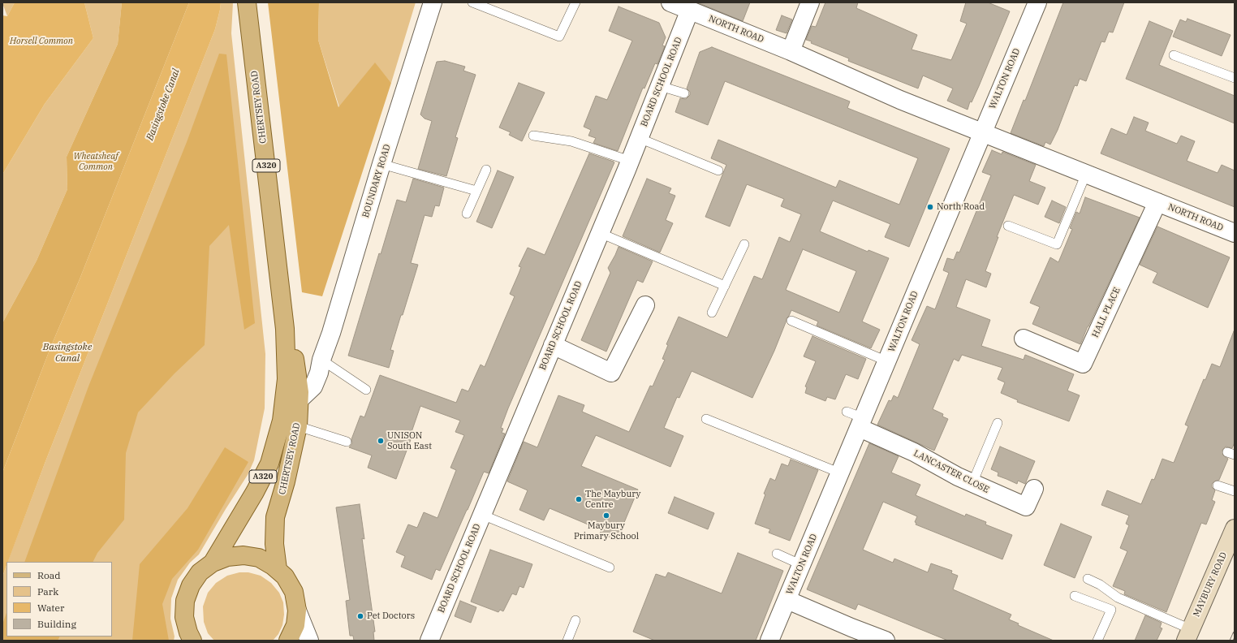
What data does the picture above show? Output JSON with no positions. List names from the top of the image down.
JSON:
{
  "streets": {
    "main road": ["CHERTSEY ROAD", "A320"],
    "street": [
      "NORTH ROAD",
      "WALTON ROAD",
      "BOARD SCHOOL ROAD",
      "BOUNDARY ROAD",
      "HALL PLACE",
      "LANCASTER CLOSE",
      "MAYBURY ROAD"
    ]
  },
  "crossings": [
    ["NORTH ROAD", "WALTON ROAD"],
    ["NORTH ROAD", "BOARD SCHOOL ROAD"],
    ["NORTH ROAD", "HALL PLACE"],
    ["WALTON ROAD", "LANCASTER CLOSE"],
    ["CHERTSEY ROAD", "A320"],
    ["CHERTSEY ROAD", "BOUNDARY ROAD"]
  ],
  "water": ["Basingstoke Canal"],
  "parks": ["Horsell Common", "Wheatsheaf Common"],
  "places": [
    "North Road",
    "UNISON South East",
    "The Maybury Centre",
    "Maybury Primary School",
    "Pet Doctors"
  ],
  "legend": [
    "Road",
    "Park",
    "Water",
    "Building"
  ]
}
